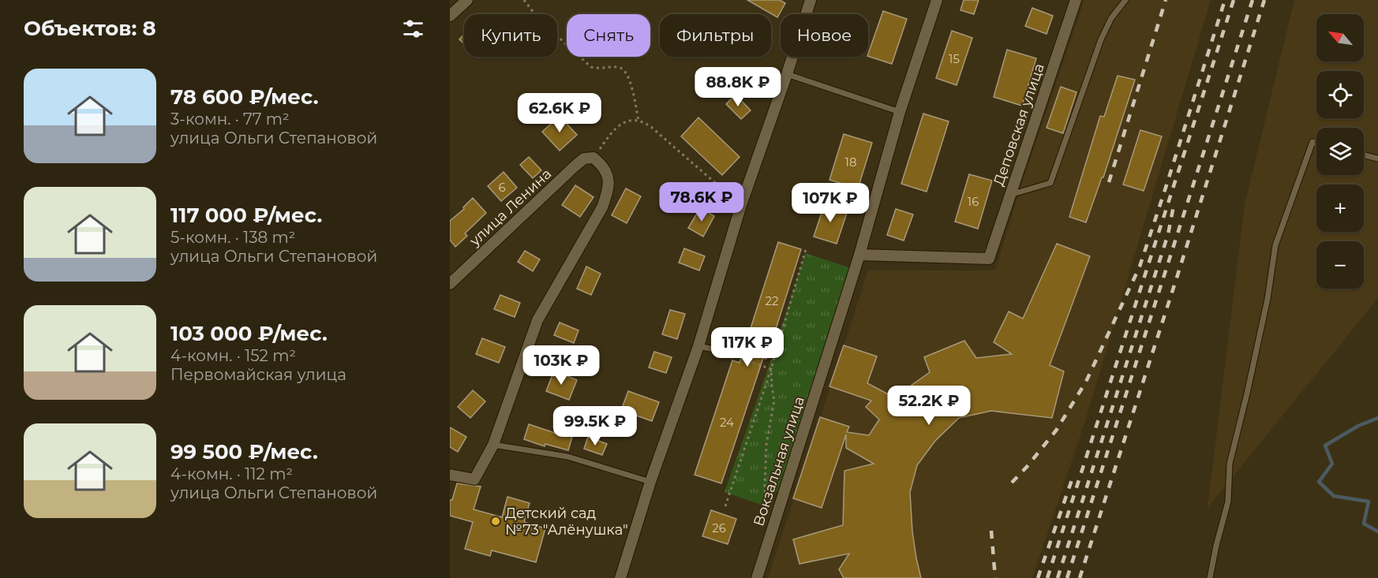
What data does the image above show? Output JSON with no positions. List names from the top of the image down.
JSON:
{
  "streets": {
    "street": ["Деповская улица", "улица Ленина", "Вокзальная улица"]
  },
  "crossings": [
    ["Деповская улица", "Вокзальная улица"]
  ],
  "places": ["Детский сад №73 \"Алёнушка\""],
  "house_numbers": [
    "15",
    "18",
    "6",
    "16",
    "22",
    "24",
    "26"
  ],
  "north": "top left",
  "page": {
    "heading": "Объектов: 8",
    "map_buttons": ["+", "−"],
    "chip": [
      "Купить",
      "Снять",
      "Фильтры",
      "Новое"
    ],
    "list": [
      {
        "name": "78 600 ₽/мес.",
        "note": "3-комн. · 77 m² · улица Ольги Степановой"
      },
      {
        "name": "117 000 ₽/мес.",
        "note": "5-комн. · 138 m² · улица Ольги Степановой"
      },
      {
        "name": "103 000 ₽/мес.",
        "note": "4-комн. · 152 m² · Первомайская улица"
      },
      {
        "name": "99 500 ₽/мес.",
        "note": "4-комн. · 112 m² · улица Ольги Степановой"
      }
    ],
    "price": [
      "88.8K ₽",
      "62.6K ₽",
      "78.6K ₽",
      "107K ₽",
      "117K ₽",
      "103K ₽",
      "52.2K ₽",
      "99.5K ₽"
    ]
  }
}
